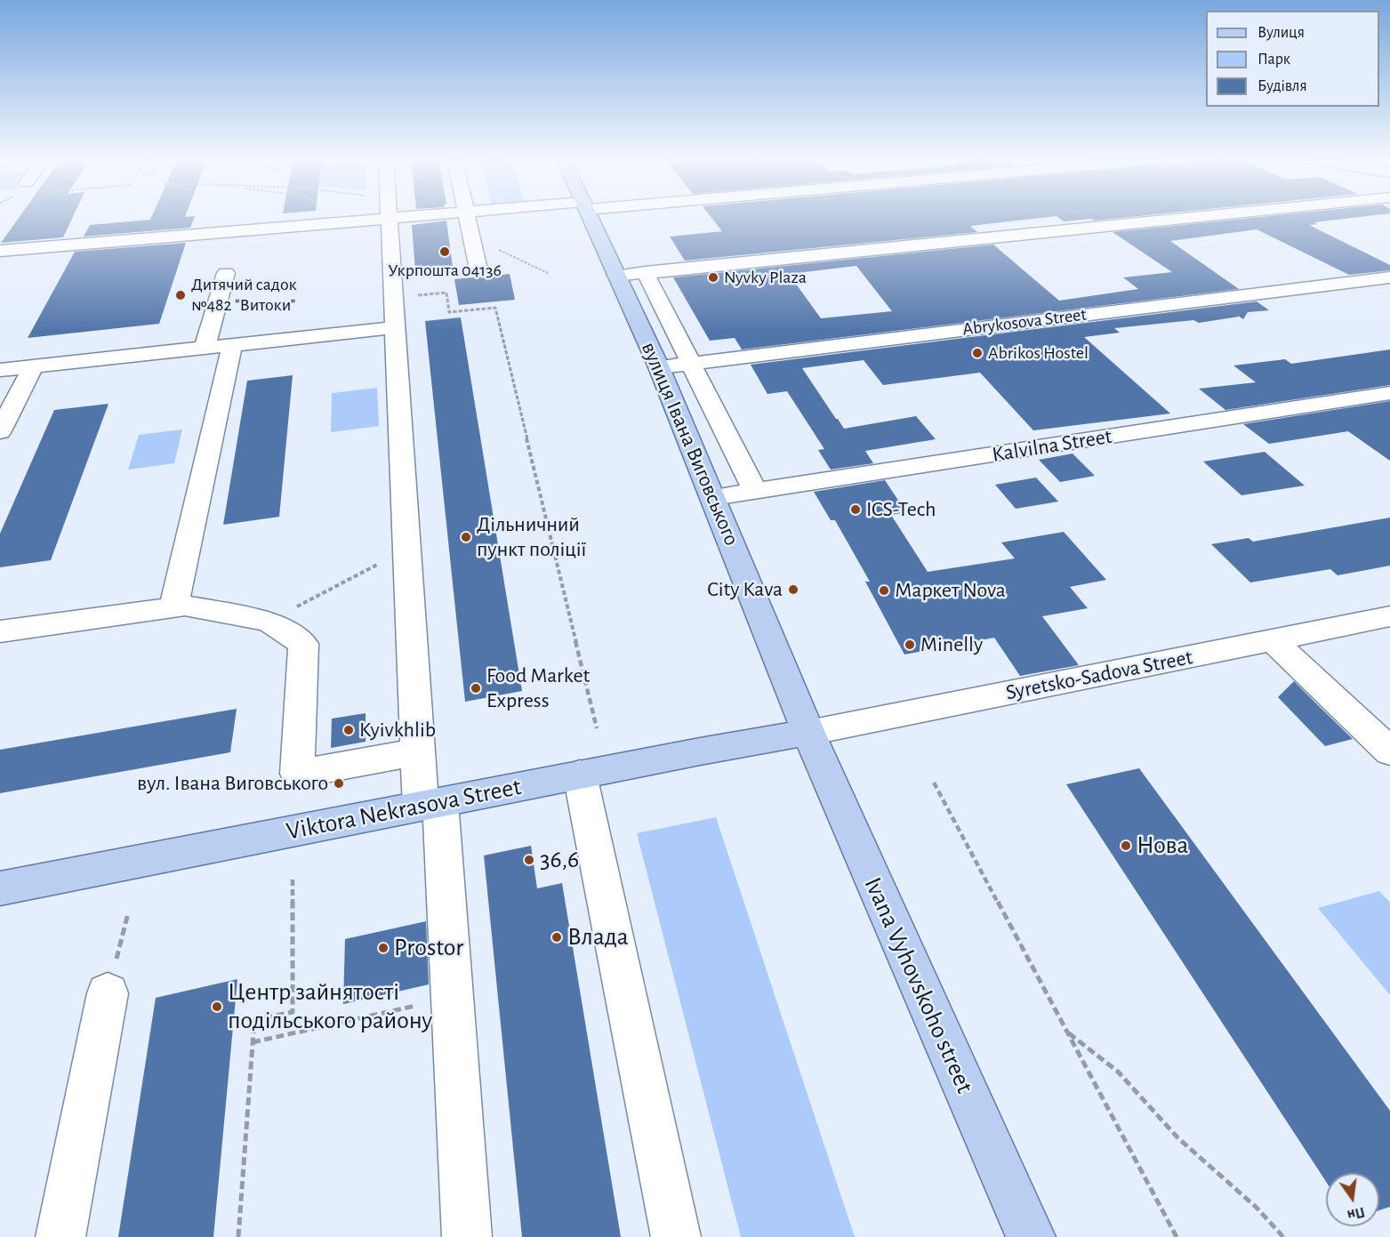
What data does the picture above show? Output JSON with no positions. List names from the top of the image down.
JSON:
{
  "streets": {
    "main road": ["вулиця Івана Виговського", "Viktora Nekrasova Street", "Ivana Vyhovskoho street"],
    "street": ["Abrykosova Street", "Kalvilna Street", "Syretsko-Sadova Street"]
  },
  "crossings": [
    ["Abrykosova Street", "вулиця Івана Виговського"],
    ["вулиця Івана Виговського", "Kalvilna Street"],
    ["вулиця Івана Виговського", "Syretsko-Sadova Street"],
    ["вулиця Івана Виговського", "Viktora Nekrasova Street"],
    ["вулиця Івана Виговського", "Ivana Vyhovskoho street"],
    ["Syretsko-Sadova Street", "Viktora Nekrasova Street"],
    ["Syretsko-Sadova Street", "Ivana Vyhovskoho street"],
    ["Viktora Nekrasova Street", "Ivana Vyhovskoho street"]
  ],
  "places": [
    "Укрпошта 04136",
    "Nyvky Plaza",
    "Дитячий садок №482 \"Витоки\"",
    "Abrikos Hostel",
    "ICS-Tech",
    "Дільничний пункт поліції",
    "City Kava",
    "Маркет Nova",
    "Minelly",
    "Food Market Express",
    "Kyivkhlib",
    "вул. Івана Виговського",
    "Нова",
    "36,6",
    "Влада",
    "Prostor",
    "Центр зайнятості подільського району"
  ],
  "legend": ["Вулиця", "Парк", "Будівля"],
  "north": "bottom"
}
